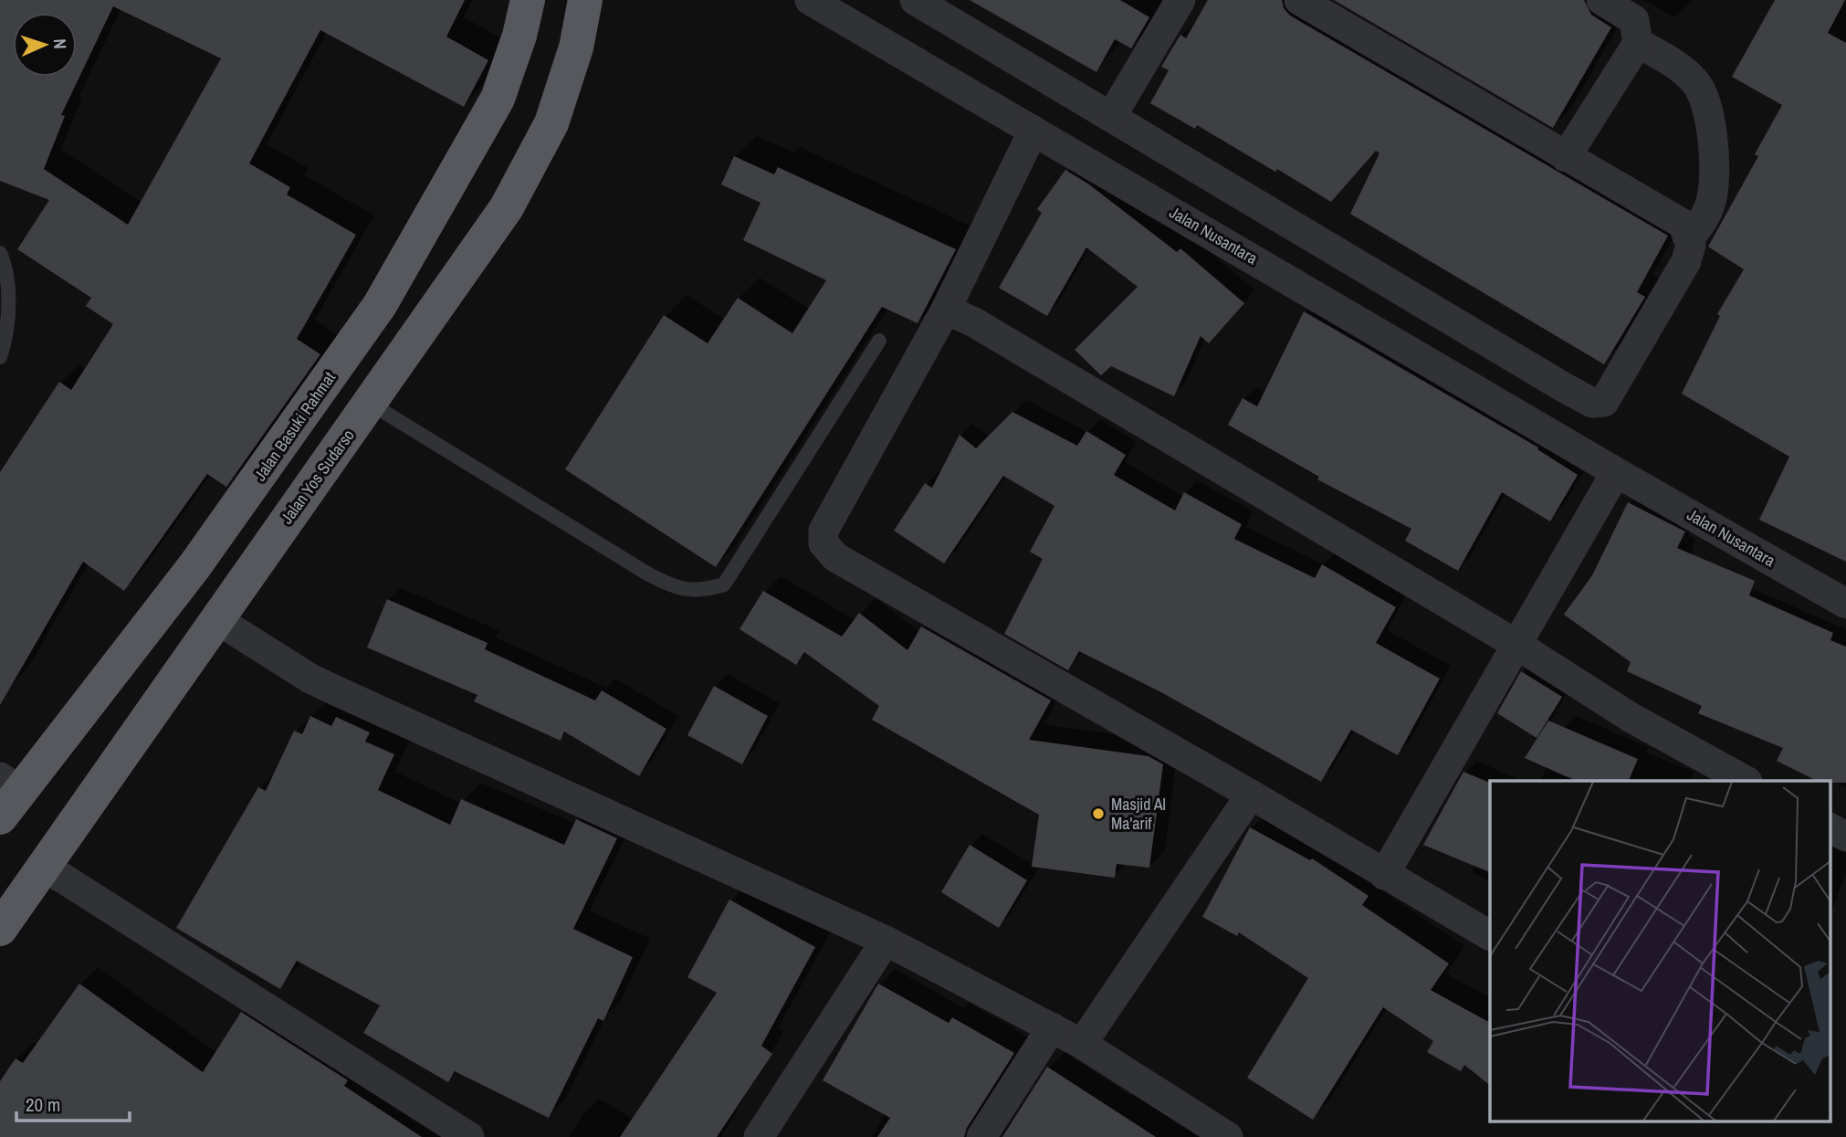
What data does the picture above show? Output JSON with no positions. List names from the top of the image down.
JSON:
{
  "streets": {
    "highway": ["Jalan Basuki Rahmat", "Jalan Yos Sudarso"],
    "street": ["Jalan Nusantara"]
  },
  "places": ["Masjid Al Ma'arif"],
  "scale_bar": "20 m",
  "north": "right"
}
